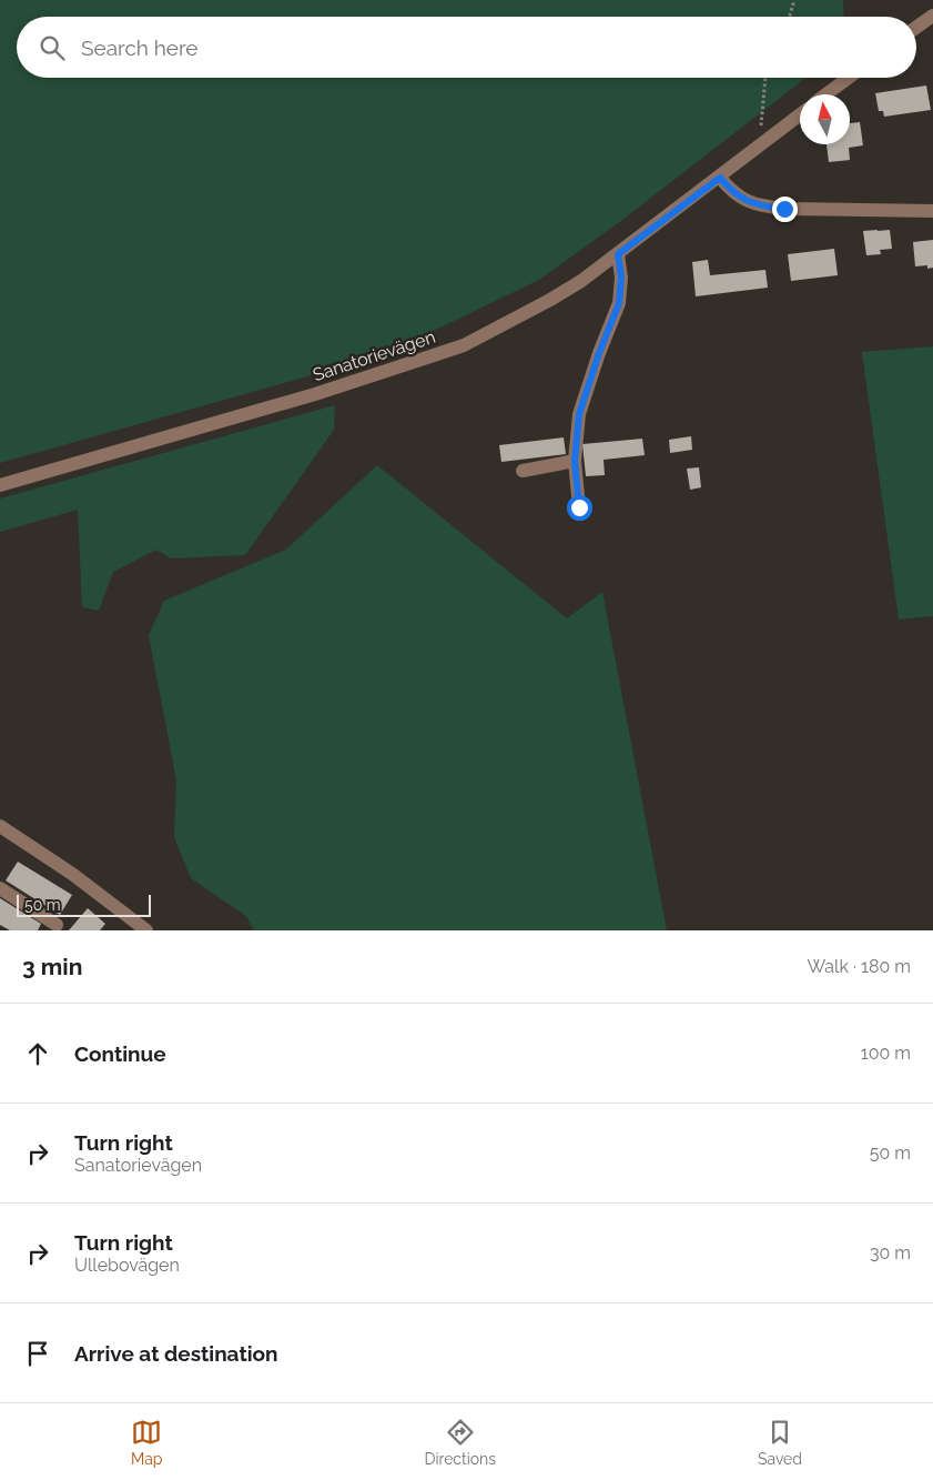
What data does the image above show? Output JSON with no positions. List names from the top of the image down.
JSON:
{
  "streets": {
    "street": ["Sanatorievägen"]
  },
  "scale_bar": "50 m",
  "north": "top",
  "page": {
    "search": "Search here",
    "scale": "50 m",
    "heading": ["3 min", "Walk · 180 m"],
    "list": [
      ["Continue", "100 m"],
      ["Turn right", "Sanatorievägen", "50 m"],
      ["Turn right", "Ullebovägen", "30 m"],
      "Arrive at destination"
    ],
    "nav": ["Map", "Directions", "Saved"]
  }
}
